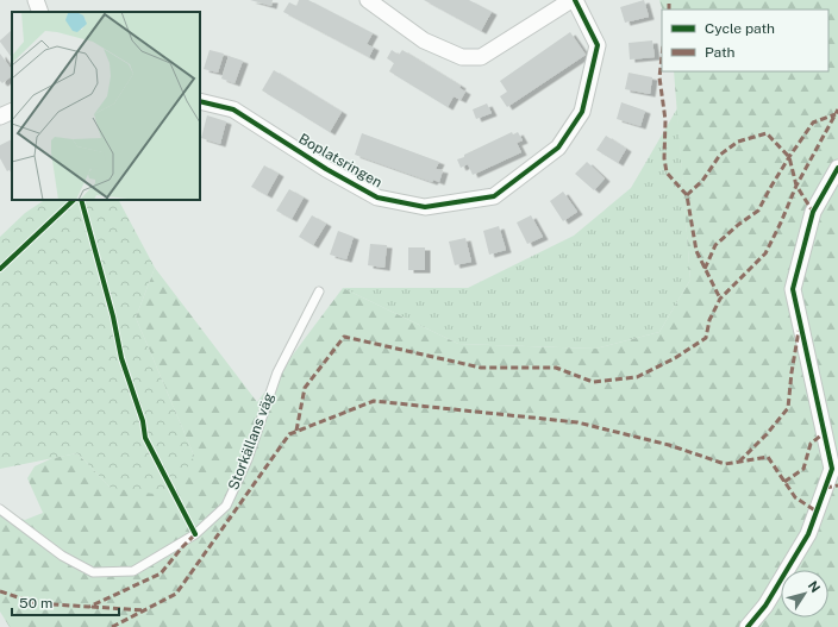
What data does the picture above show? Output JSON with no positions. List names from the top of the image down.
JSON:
{
  "streets": {
    "street": ["Boplatsringen"],
    "lane": ["Storkällans väg"]
  },
  "legend": ["Cycle path", "Path"],
  "scale_bar": "50 m",
  "north": "top right"
}
